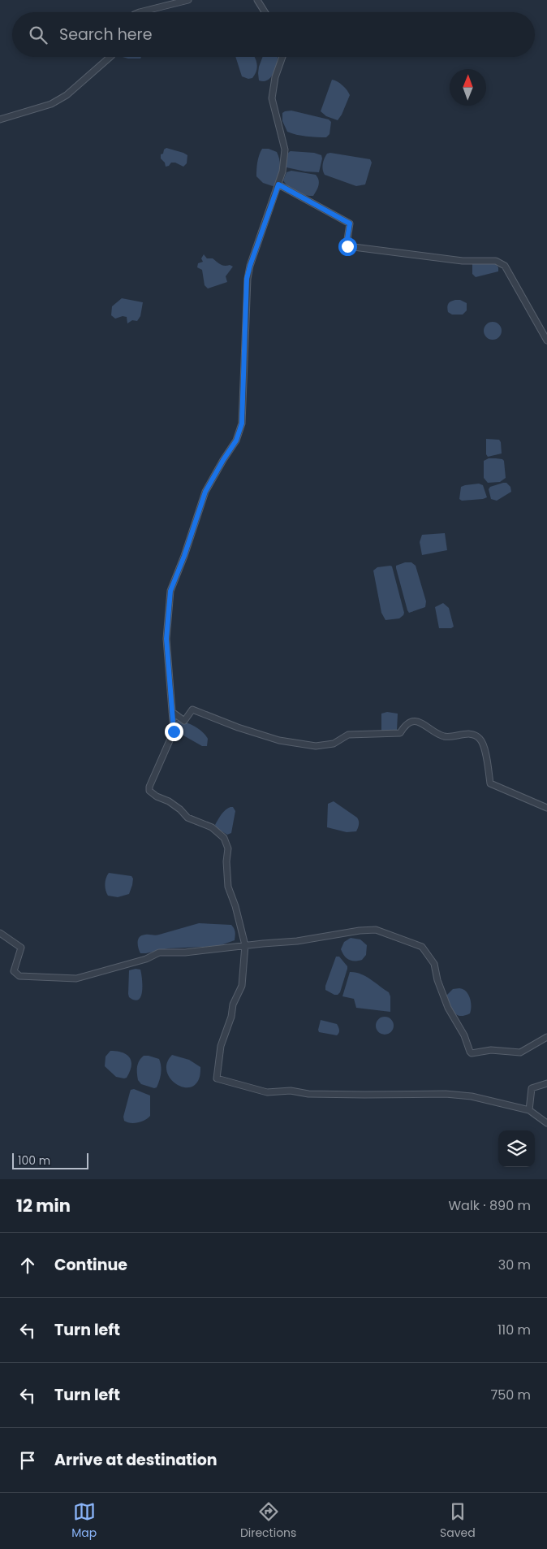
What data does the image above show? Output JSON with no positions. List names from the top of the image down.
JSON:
{
  "scale_bar": "100 m",
  "north": "top",
  "page": {
    "search": "Search here",
    "scale": "100 m",
    "heading": ["12 min", "Walk · 890 m"],
    "list": [
      ["Continue", "30 m"],
      ["Turn left", "110 m"],
      ["Turn left", "750 m"],
      "Arrive at destination"
    ],
    "nav": ["Map", "Directions", "Saved"]
  }
}
